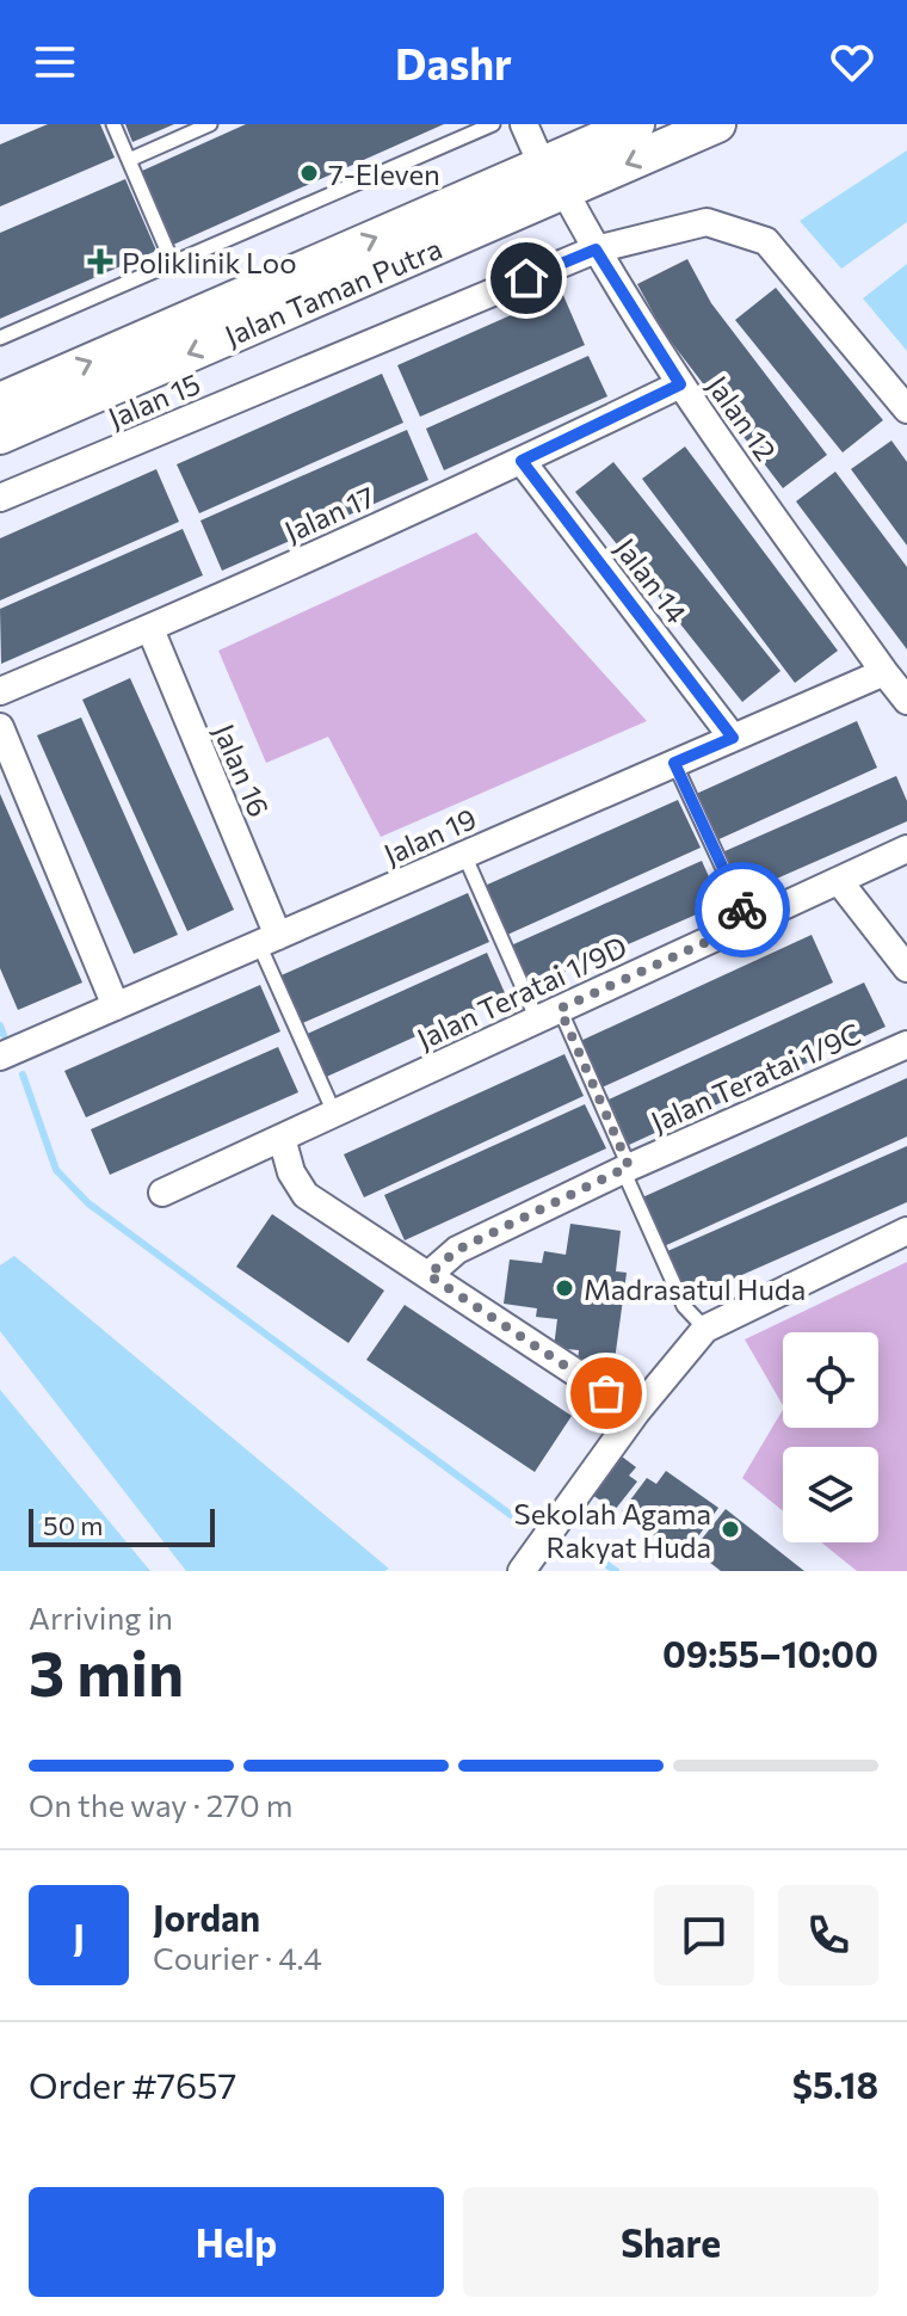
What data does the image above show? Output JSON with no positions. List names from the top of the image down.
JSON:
{
  "streets": {
    "street": [
      "Jalan Taman Putra",
      "Jalan 15",
      "Jalan 12",
      "Jalan 17",
      "Jalan 14",
      "Jalan 16",
      "Jalan 19",
      "Jalan Teratai 1/9D",
      "Jalan Teratai 1/9C"
    ]
  },
  "crossings": [
    ["Jalan Taman Putra", "Jalan 12"],
    ["Jalan 15", "Jalan 12"],
    ["Jalan 12", "Jalan 17"],
    ["Jalan 12", "Jalan 19"],
    ["Jalan 17", "Jalan 14"],
    ["Jalan 17", "Jalan 16"],
    ["Jalan 14", "Jalan 19"],
    ["Jalan 16", "Jalan 19"]
  ],
  "places": {
    "other": ["7-Eleven", "Madrasatul Huda", "Sekolah Agama Rakyat Huda"],
    "health": ["Poliklinik Loo"]
  },
  "scale_bar": "50 m",
  "page": {
    "header": "Dashr",
    "scale": "50 m",
    "heading": ["3 min", "Arriving in", "09:55–10:00"],
    "panel": [
      "Jordan",
      "Courier · 4.4",
      "Order #7657",
      "$5.18"
    ],
    "bar": "On the way · 270 m",
    "round": "J",
    "buttons": ["Help", "Share"]
  }
}
